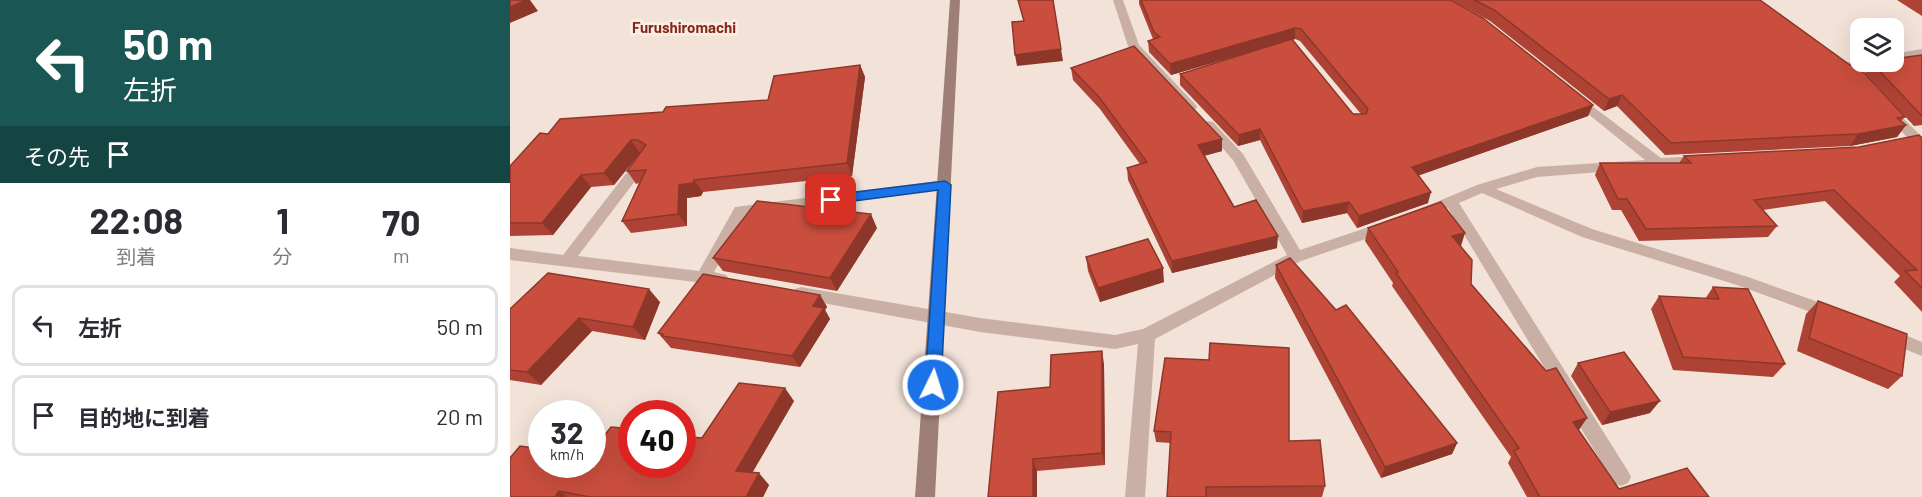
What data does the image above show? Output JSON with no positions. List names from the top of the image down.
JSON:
{
  "districts": ["Furushiromachi"],
  "page": {
    "turn": ["50 m", "左折"],
    "then": "その先",
    "eta": [
      "22:08",
      "到着",
      "1",
      "分",
      "70",
      "m"
    ],
    "list": [
      {
        "name": "左折",
        "value": "50 m"
      },
      {
        "name": "目的地に到着",
        "value": "20 m"
      }
    ],
    "speed": "32 km/h",
    "limit": "40"
  }
}
